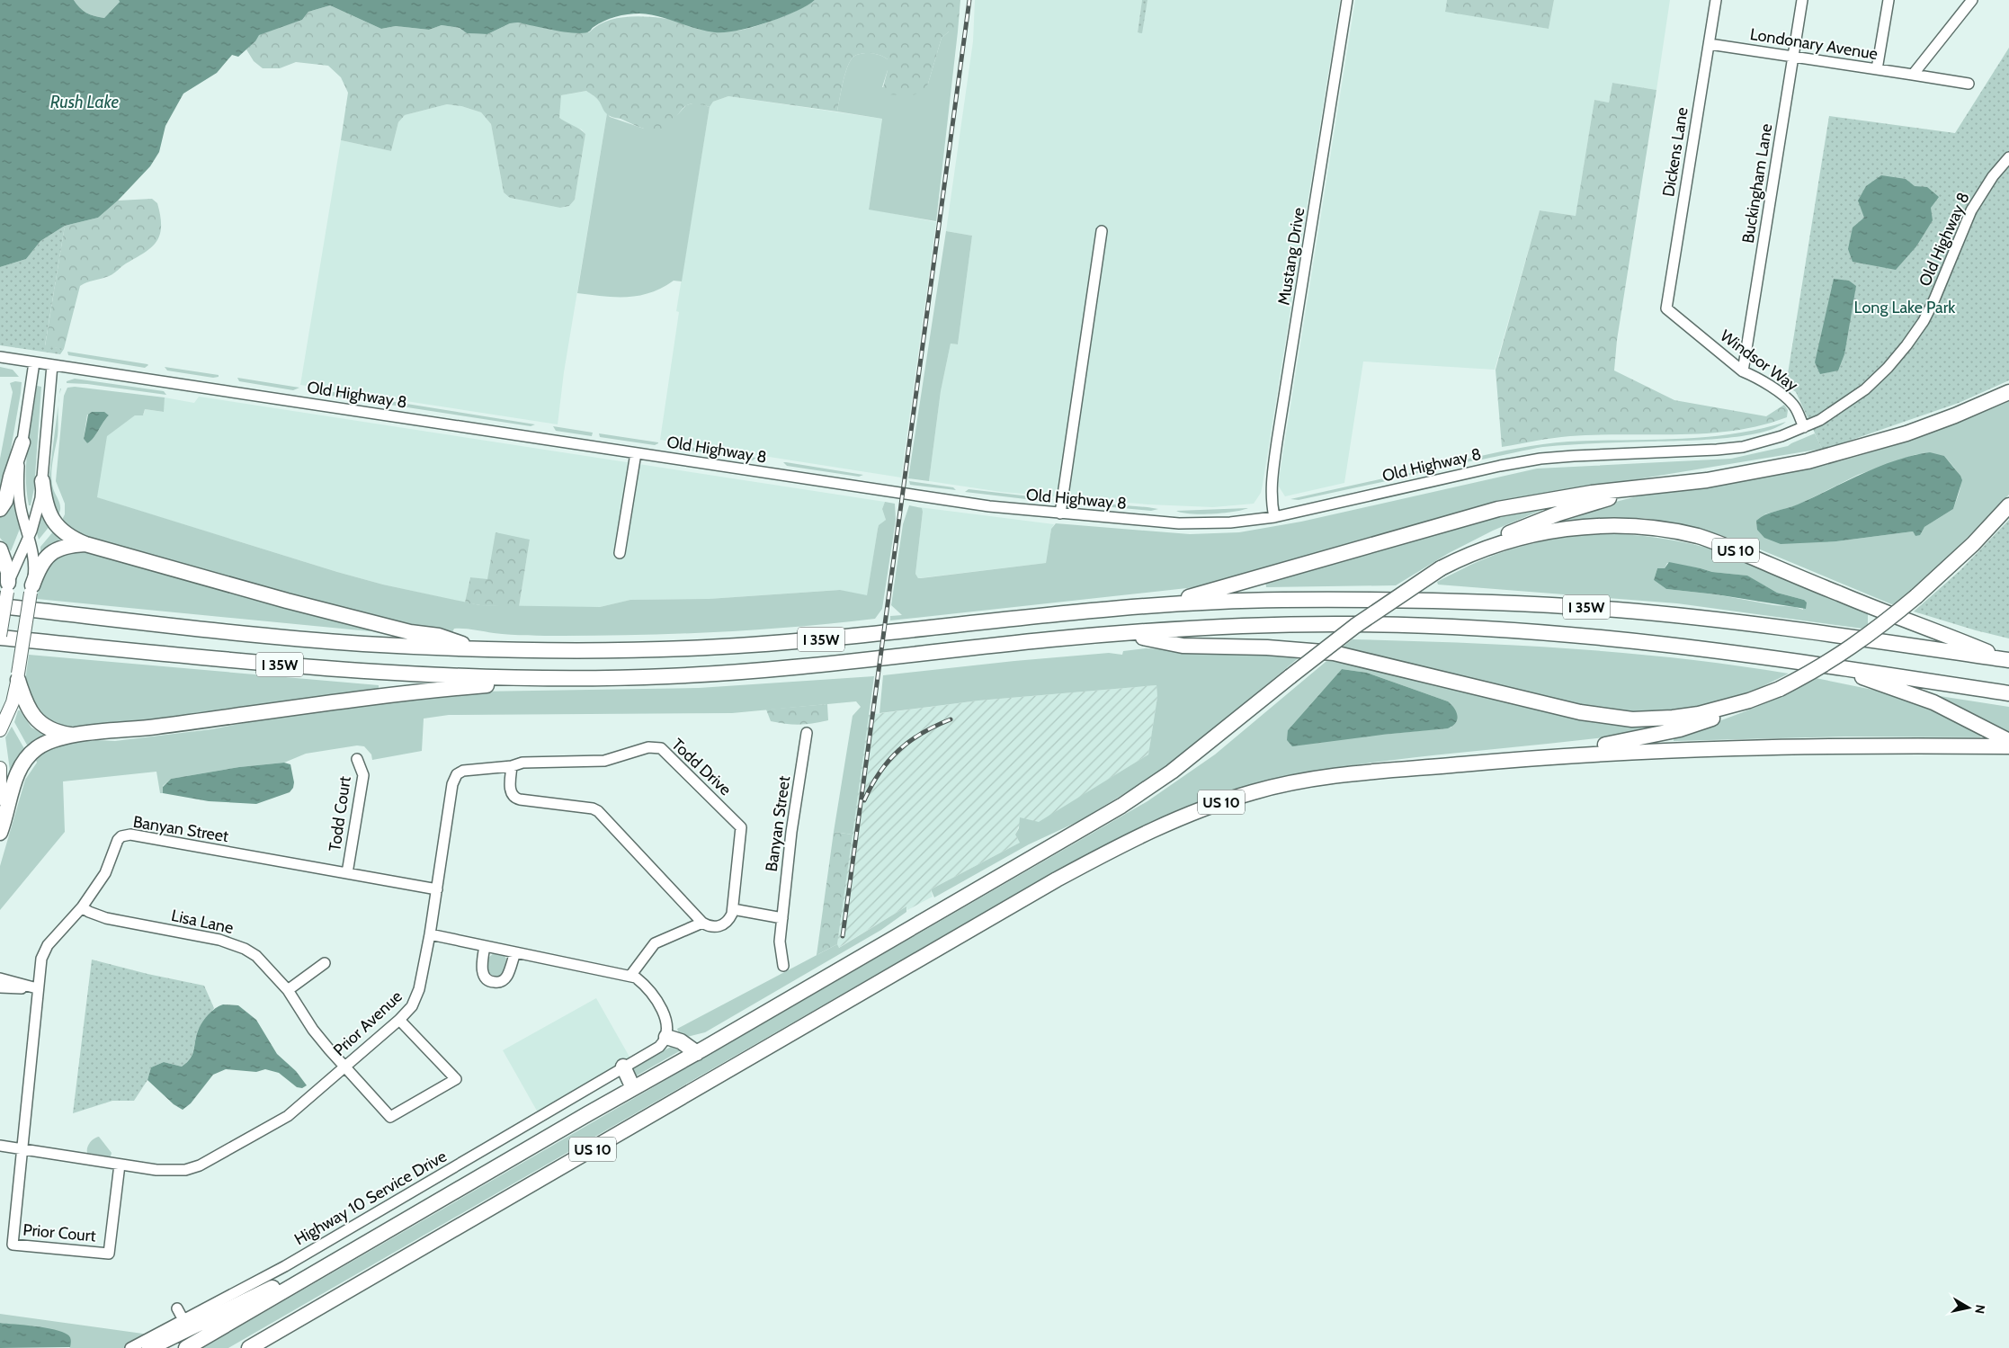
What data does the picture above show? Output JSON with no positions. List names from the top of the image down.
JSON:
{
  "streets": {
    "highway": ["US 10", "I 35W"],
    "street": [
      "Londonary Avenue",
      "Dickens Lane",
      "Buckingham Lane",
      "Old Highway 8",
      "Mustang Drive",
      "Windsor Way",
      "Todd Drive",
      "Todd Court",
      "Banyan Street",
      "Lisa Lane",
      "Prior Avenue",
      "Highway 10 Service Drive",
      "Prior Court"
    ]
  },
  "crossings": [
    ["Londonary Avenue", "Dickens Lane"],
    ["Londonary Avenue", "Buckingham Lane"],
    ["Dickens Lane", "Windsor Way"],
    ["Buckingham Lane", "Windsor Way"],
    ["Old Highway 8", "Mustang Drive"],
    ["Old Highway 8", "Windsor Way"],
    ["US 10", "I 35W"],
    ["Todd Drive", "Banyan Street"],
    ["Todd Drive", "Prior Avenue"],
    ["Todd Court", "Banyan Street"],
    ["Banyan Street", "Lisa Lane"],
    ["Banyan Street", "Prior Avenue"],
    ["Banyan Street", "Prior Court"],
    ["Lisa Lane", "Prior Avenue"],
    ["Prior Avenue", "Prior Court"]
  ],
  "water": ["Rush Lake"],
  "parks": ["Long Lake Park"],
  "north": "right"
}
